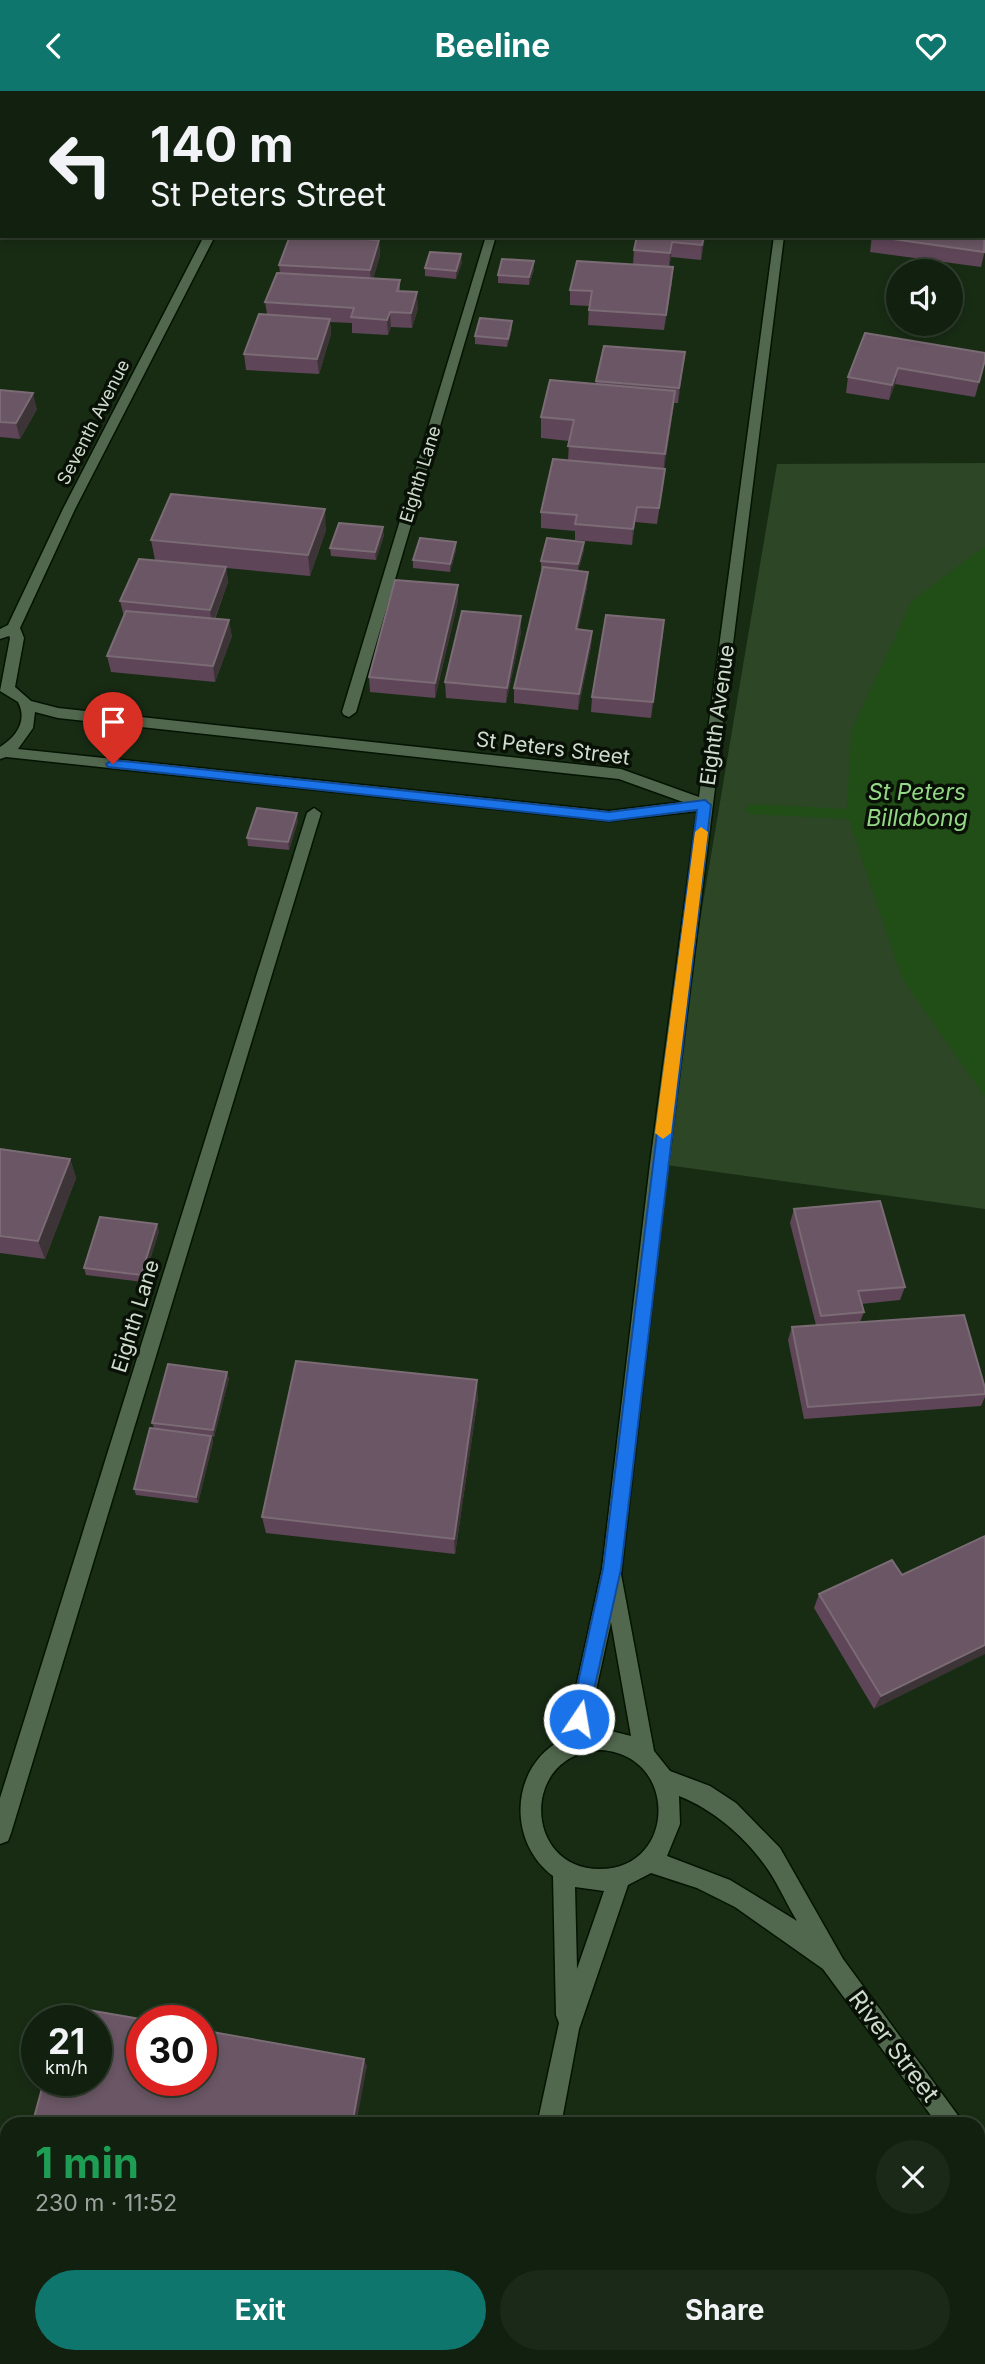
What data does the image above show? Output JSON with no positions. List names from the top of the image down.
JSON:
{
  "streets": {
    "street": [
      "Seventh Avenue",
      "Eighth Lane",
      "Eighth Avenue",
      "St Peters Street",
      "River Street"
    ]
  },
  "crossings": [
    ["Eighth Avenue", "St Peters Street"],
    ["Eighth Avenue", "River Street"]
  ],
  "water": ["St Peters Billabong"],
  "page": {
    "header": "Beeline",
    "turn": ["140 m", "St Peters Street"],
    "speed": "21 km/h",
    "limit": "30",
    "heading": ["1 min", "230 m · 11:52"],
    "buttons": ["Exit", "Share"]
  }
}
